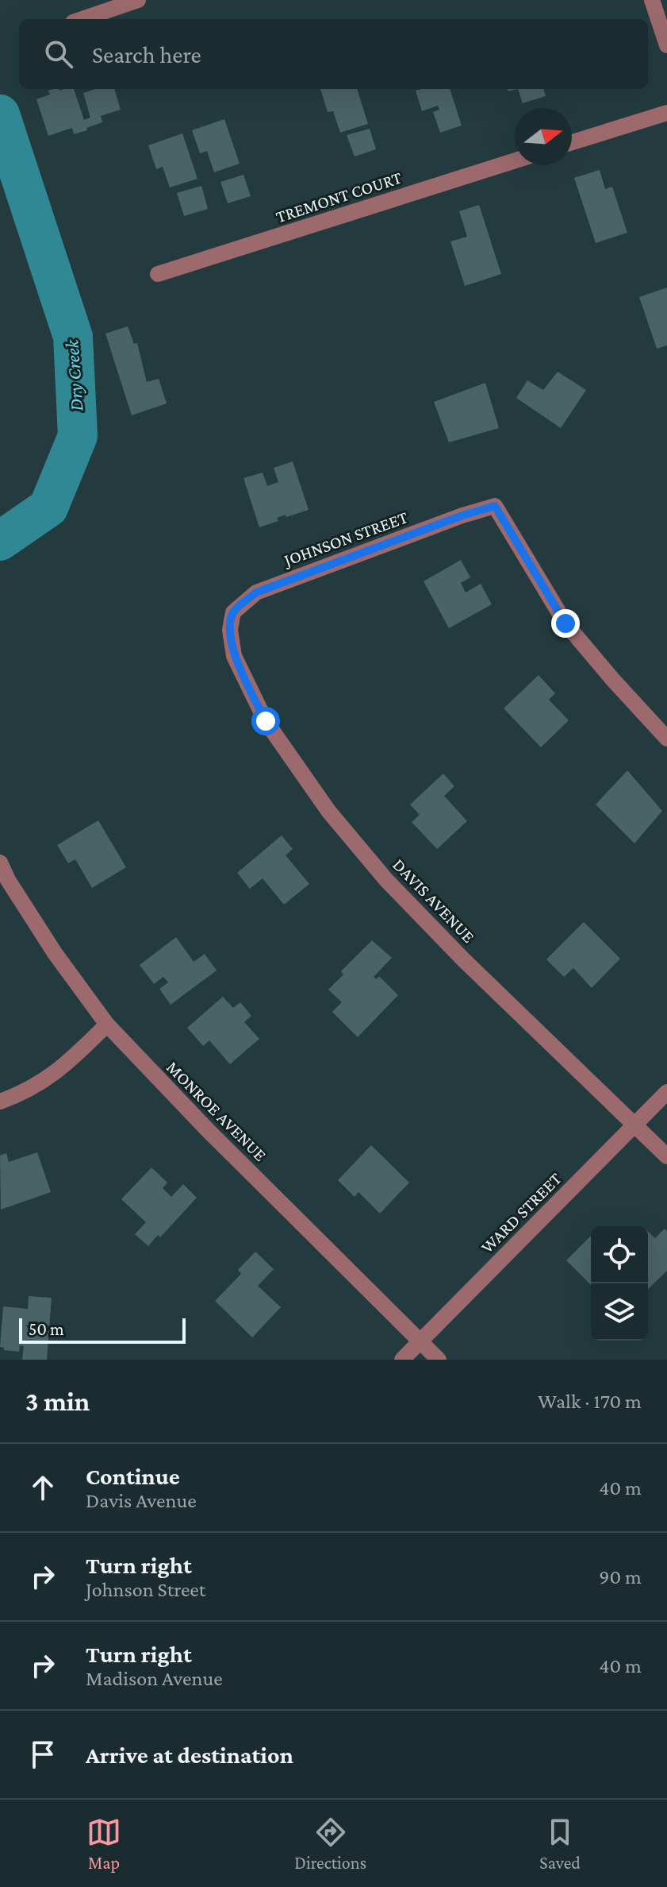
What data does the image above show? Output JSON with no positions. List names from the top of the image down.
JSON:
{
  "streets": {
    "street": [
      "TREMONT COURT",
      "JOHNSON STREET",
      "DAVIS AVENUE",
      "MONROE AVENUE",
      "WARD STREET"
    ]
  },
  "crossings": [
    ["JOHNSON STREET", "DAVIS AVENUE"],
    ["DAVIS AVENUE", "WARD STREET"],
    ["MONROE AVENUE", "WARD STREET"]
  ],
  "water": ["Dry Creek"],
  "scale_bar": "50 m",
  "north": "right",
  "page": {
    "search": "Search here",
    "scale": "50 m",
    "heading": ["3 min", "Walk · 170 m"],
    "list": [
      ["Continue", "Davis Avenue", "40 m"],
      ["Turn right", "Johnson Street", "90 m"],
      ["Turn right", "Madison Avenue", "40 m"],
      "Arrive at destination"
    ],
    "nav": ["Map", "Directions", "Saved"]
  }
}
